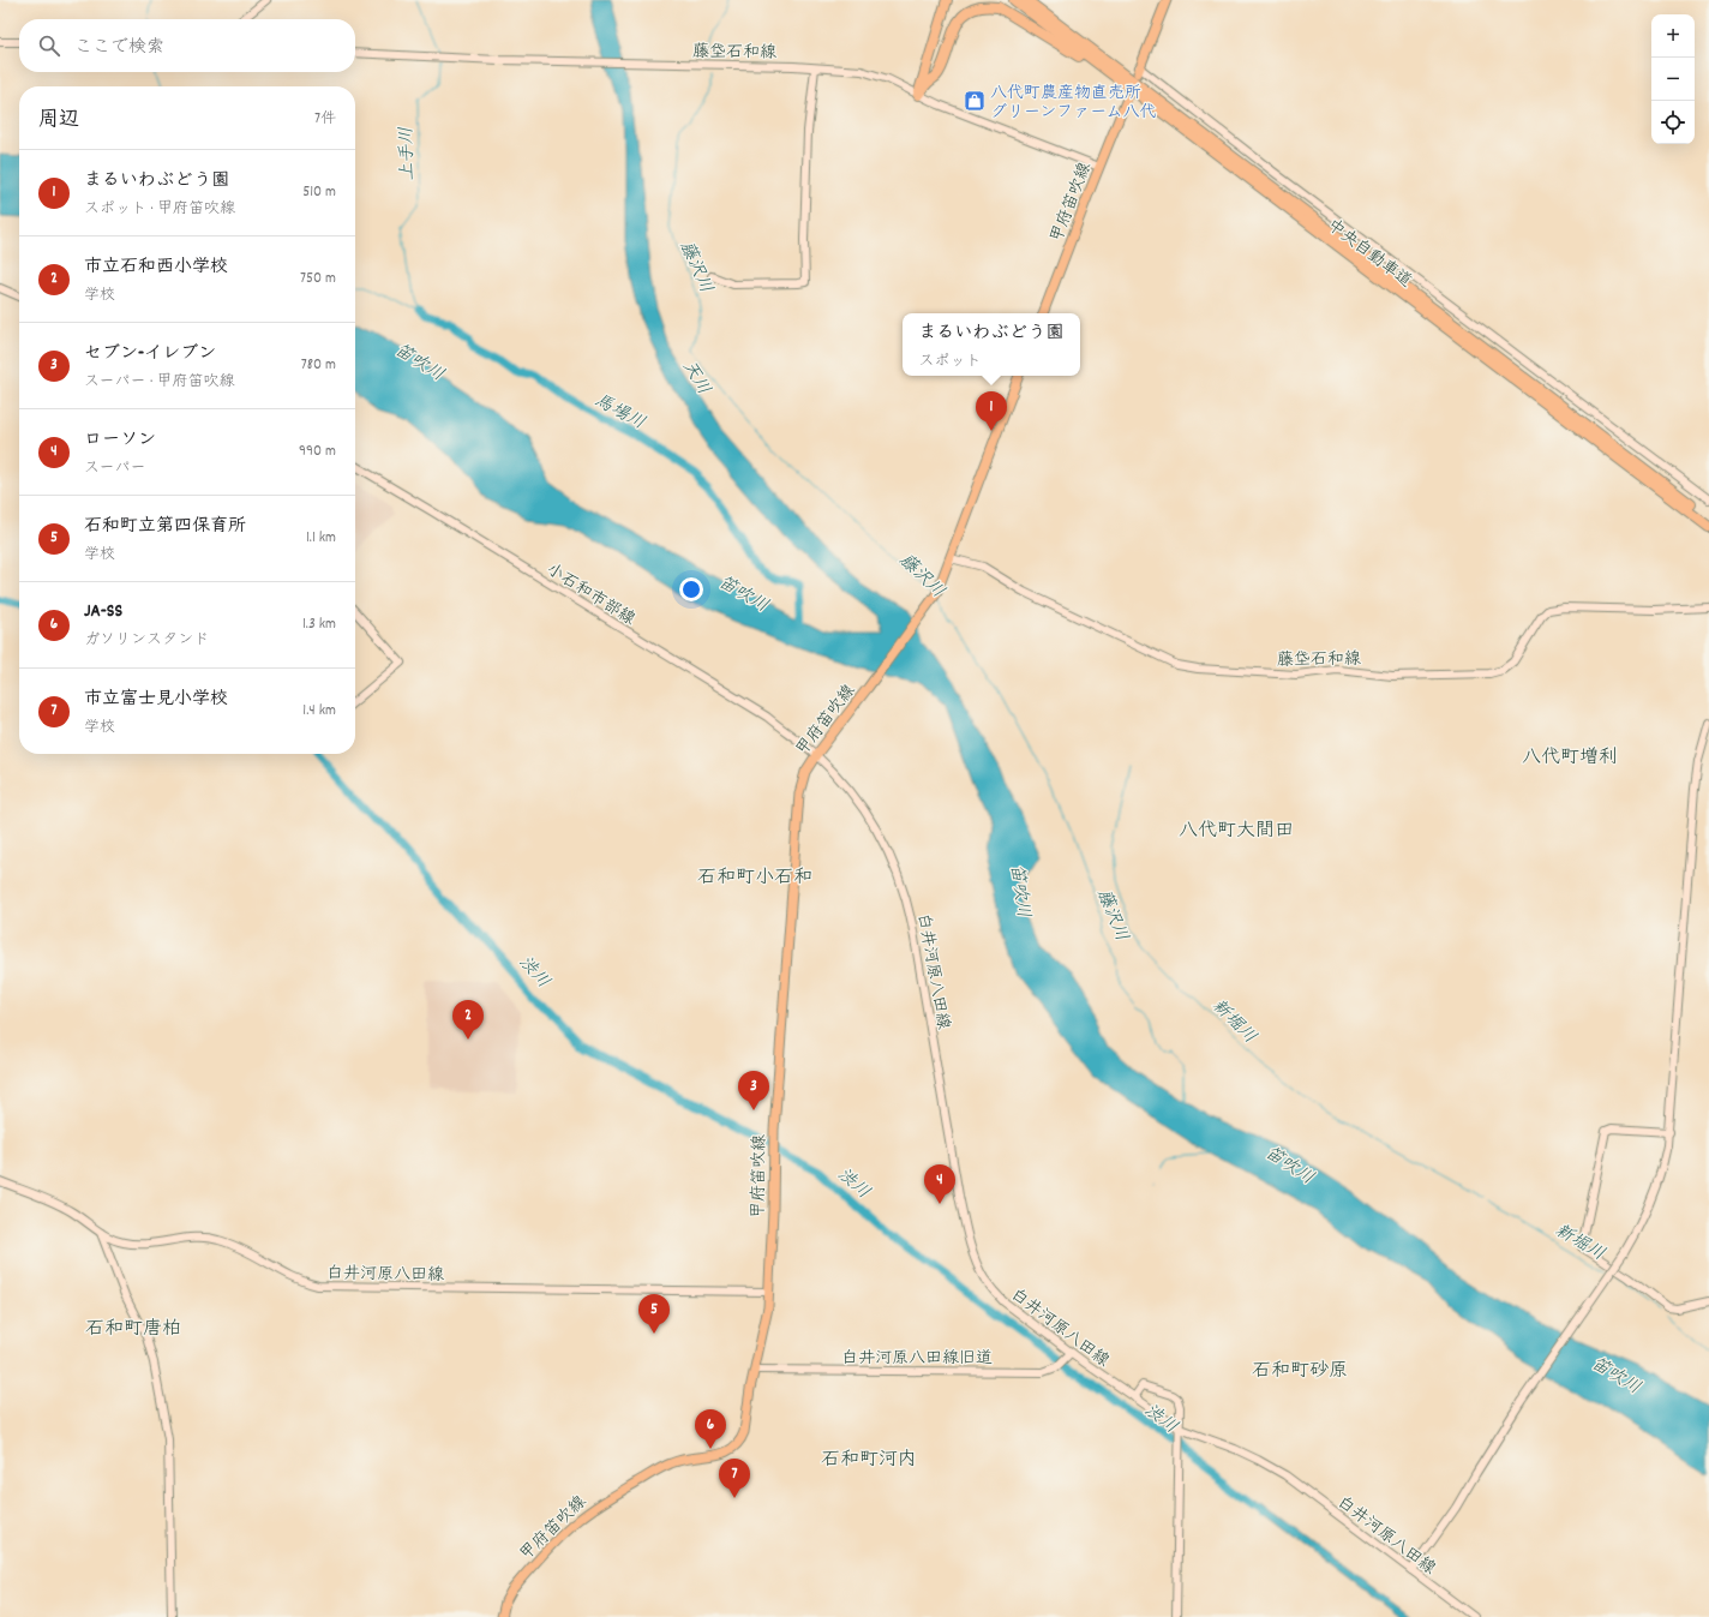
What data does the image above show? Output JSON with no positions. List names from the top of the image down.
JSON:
{
  "streets": {
    "highway": ["中央自動車道"],
    "main road": [
      "藤垈石和線",
      "甲府笛吹線",
      "小石和市部線",
      "白井河原八田線",
      "白井河原八田線旧道"
    ]
  },
  "crossings": [
    ["藤垈石和線", "甲府笛吹線"],
    ["甲府笛吹線", "小石和市部線"],
    ["甲府笛吹線", "白井河原八田線"],
    ["甲府笛吹線", "白井河原八田線旧道"],
    ["小石和市部線", "白井河原八田線"],
    ["白井河原八田線", "白井河原八田線旧道"]
  ],
  "districts": [
    "八代町増利",
    "八代町大間田",
    "石和町小石和",
    "石和町唐柏",
    "石和町砂原",
    "石和町河内"
  ],
  "water": [
    "上手川",
    "藤沢川",
    "笛吹川",
    "天川",
    "馬場川",
    "渋川",
    "新堀川"
  ],
  "places": {
    "shop": ["八代町農産物直売所 グリーンファーム八代"]
  },
  "page": {
    "map_buttons": ["+", "−"],
    "search": "ここで検索",
    "heading": ["周辺", "7件"],
    "list": [
      {
        "mark": "1",
        "name": "まるいわぶどう園",
        "note": "スポット · 甲府笛吹線",
        "value": "510 m"
      },
      {
        "mark": "2",
        "name": "市立石和西小学校",
        "note": "学校",
        "value": "750 m"
      },
      {
        "mark": "3",
        "name": "セブン-イレブン",
        "note": "スーパー · 甲府笛吹線",
        "value": "780 m"
      },
      {
        "mark": "4",
        "name": "ローソン",
        "note": "スーパー",
        "value": "990 m"
      },
      {
        "mark": "5",
        "name": "石和町立第四保育所",
        "note": "学校",
        "value": "1.1 km"
      },
      {
        "mark": "6",
        "name": "JA-SS",
        "note": "ガソリンスタンド",
        "value": "1.3 km"
      },
      {
        "mark": "7",
        "name": "市立富士見小学校",
        "note": "学校",
        "value": "1.4 km"
      }
    ],
    "popup": ["まるいわぶどう園", "スポット"],
    "pins": [
      "1",
      "2",
      "3",
      "4",
      "5",
      "6",
      "7"
    ]
  }
}
